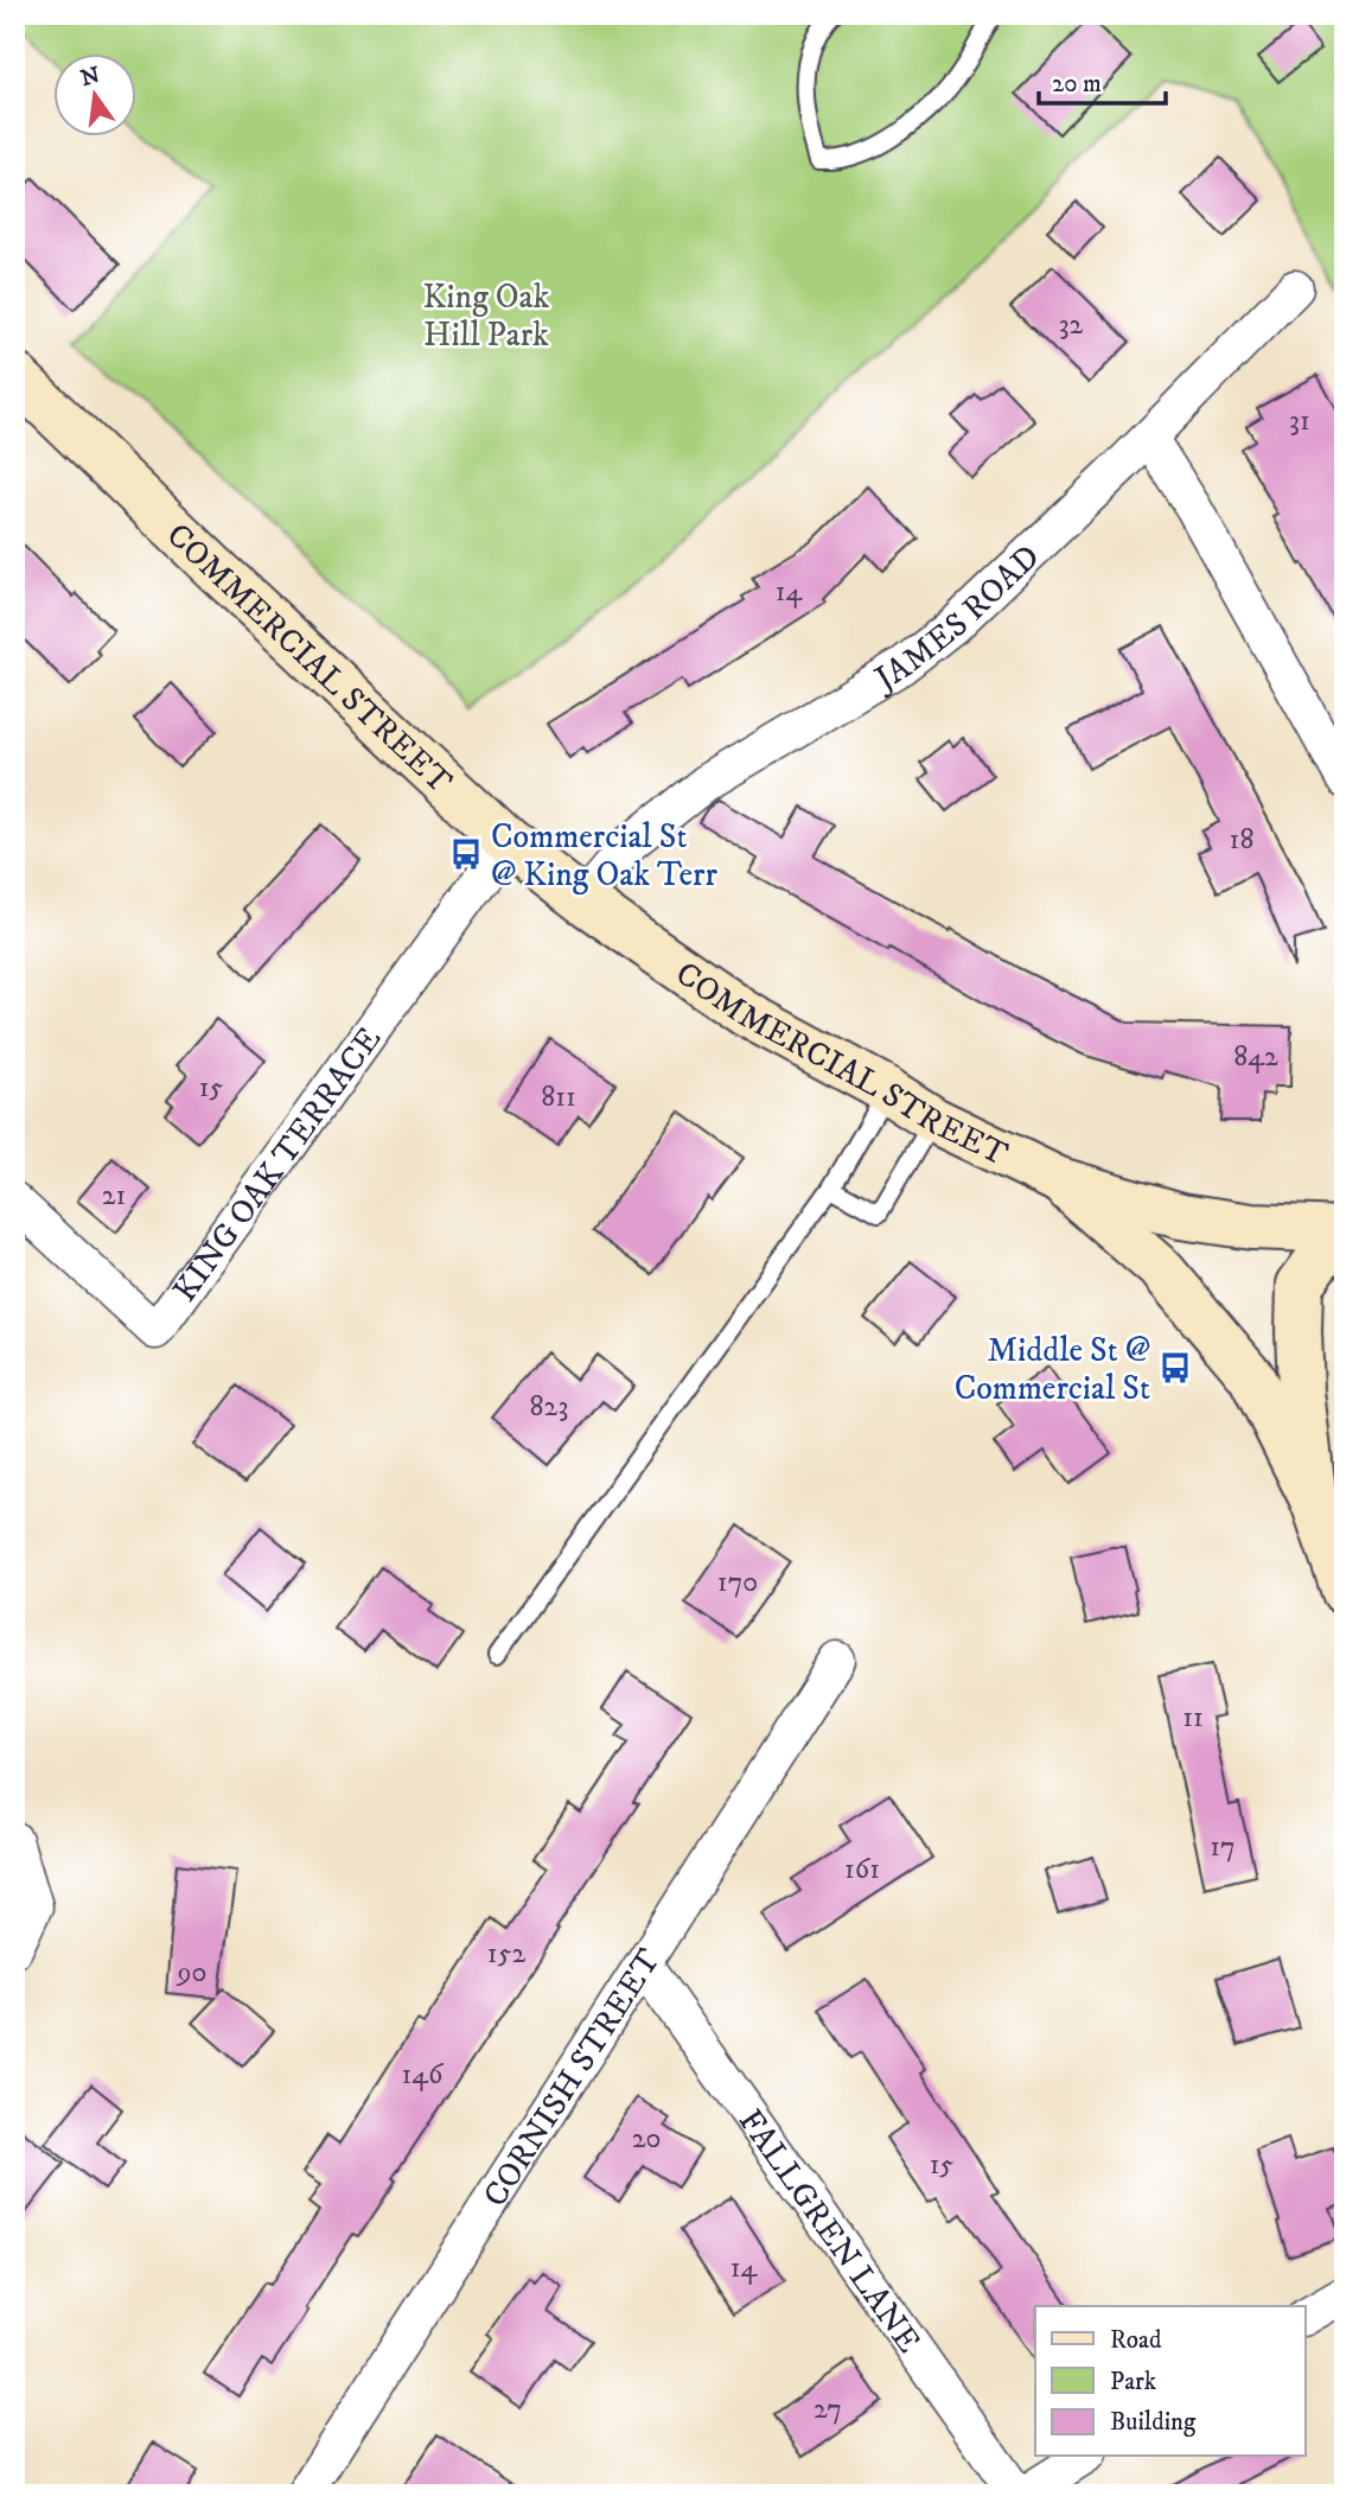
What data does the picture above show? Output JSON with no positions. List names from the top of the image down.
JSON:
{
  "streets": {
    "main road": ["COMMERCIAL STREET"],
    "street": [
      "JAMES ROAD",
      "KING OAK TERRACE",
      "CORNISH STREET",
      "FALLGREN LANE"
    ]
  },
  "crossings": [
    ["JAMES ROAD", "COMMERCIAL STREET"],
    ["COMMERCIAL STREET", "KING OAK TERRACE"],
    ["CORNISH STREET", "FALLGREN LANE"]
  ],
  "parks": ["King Oak Hill Park"],
  "places": {
    "bus stop": ["Commercial St @ King Oak Terr", "Middle St @ Commercial St"]
  },
  "house_numbers": [
    "32",
    "31",
    "14",
    "18",
    "842",
    "15",
    "811",
    "21",
    "823",
    "170",
    "11",
    "17",
    "161",
    "152",
    "90",
    "146",
    "20",
    "15",
    "14",
    "27"
  ],
  "legend": ["Road", "Park", "Building"],
  "scale_bar": "20 m",
  "north": "top"
}
